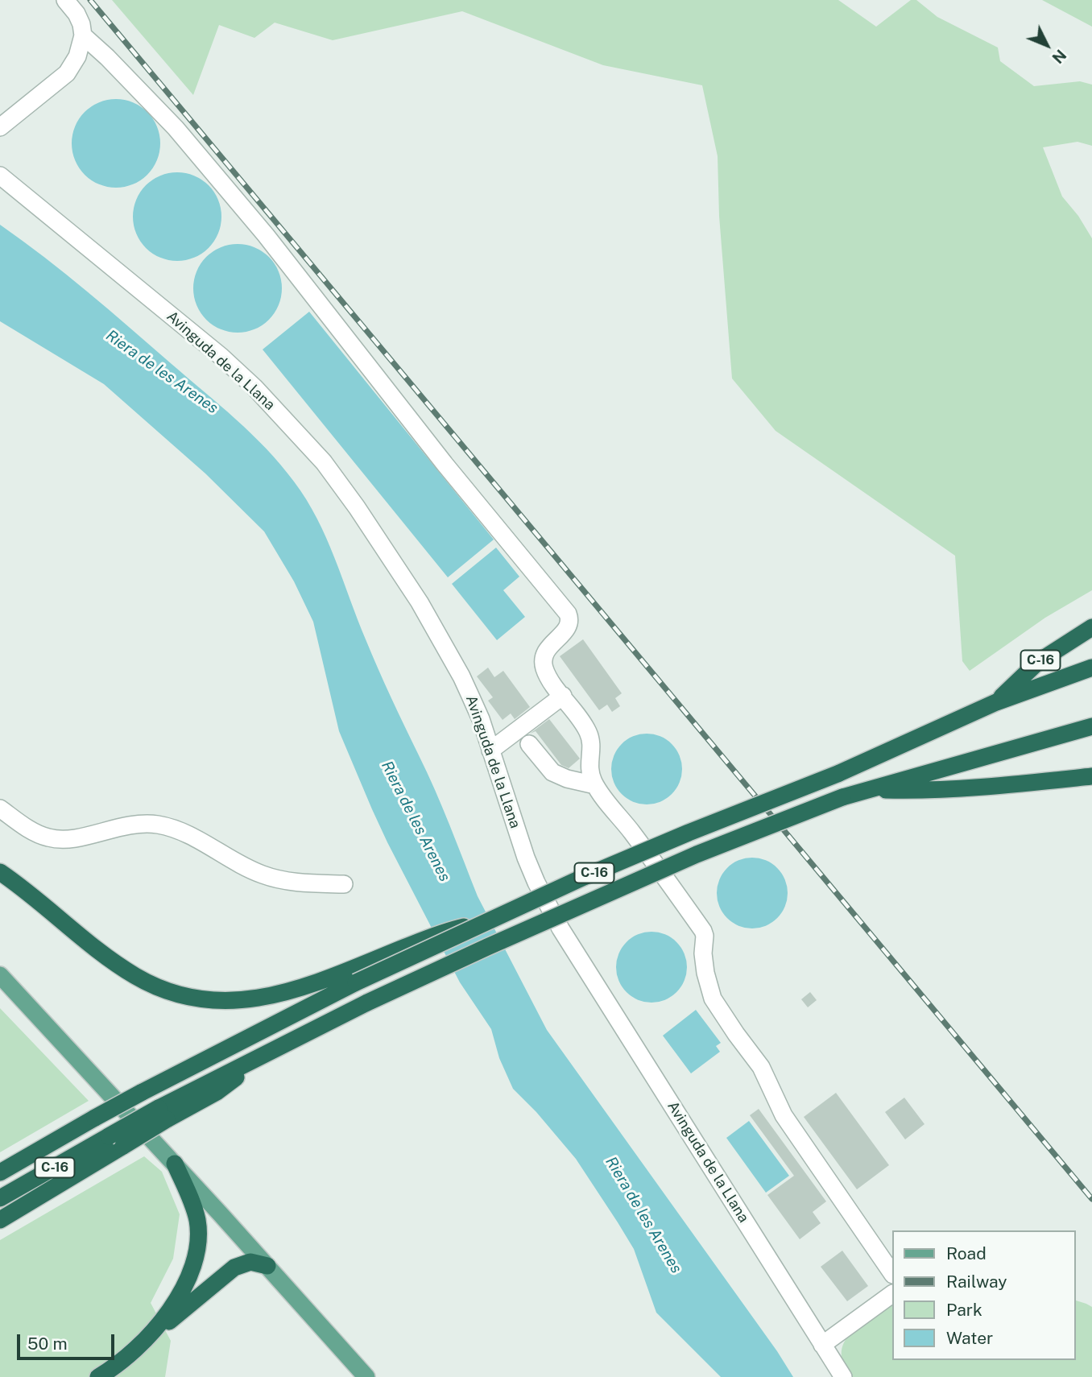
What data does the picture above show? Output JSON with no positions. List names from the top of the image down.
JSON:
{
  "streets": {
    "highway": ["C-16"],
    "street": ["Avinguda de la Llana"]
  },
  "water": ["Riera de les Arenes"],
  "legend": [
    "Road",
    "Railway",
    "Park",
    "Water"
  ],
  "scale_bar": "50 m",
  "north": "bottom right"
}
